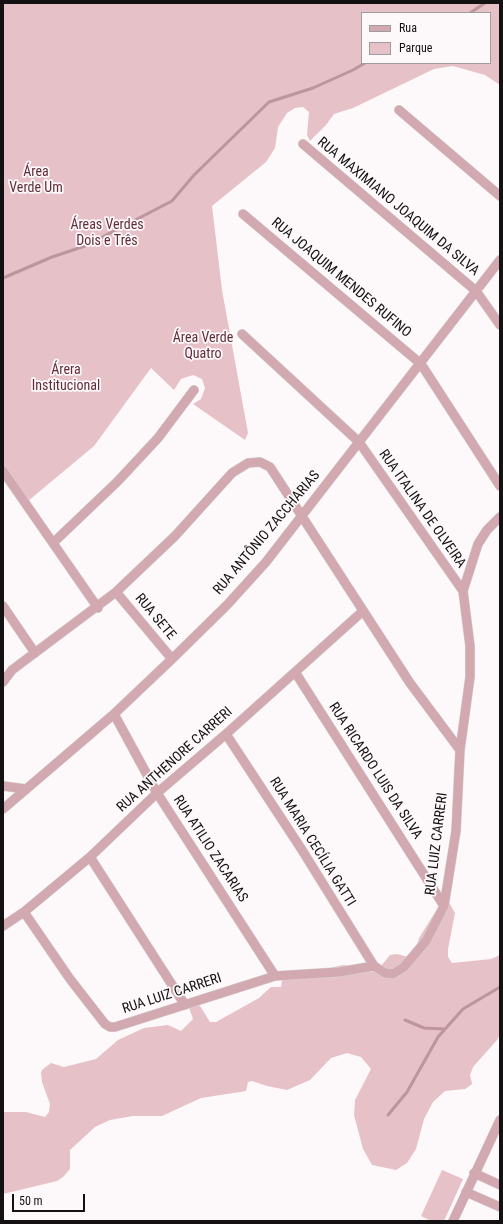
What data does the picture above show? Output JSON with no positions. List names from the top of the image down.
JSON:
{
  "streets": {
    "street": [
      "RUA MAXIMIANO JOAQUIM DA SILVA",
      "RUA JOAQUIM MENDES RUFINO",
      "RUA ITALINA DE OLVEIRA",
      "RUA ANTÔNIO ZACCHARIAS",
      "RUA SETE",
      "RUA ANTHENORE CARRERI",
      "RUA RICARDO LUIS DA SILVA",
      "RUA MARIA CECÍLIA GATTI",
      "RUA LUIZ CARRERI",
      "RUA ATILIO ZACARIAS"
    ]
  },
  "crossings": [
    ["RUA MAXIMIANO JOAQUIM DA SILVA", "RUA ANTÔNIO ZACCHARIAS"],
    ["RUA JOAQUIM MENDES RUFINO", "RUA ANTÔNIO ZACCHARIAS"],
    ["RUA ITALINA DE OLVEIRA", "RUA ANTÔNIO ZACCHARIAS"],
    ["RUA ITALINA DE OLVEIRA", "RUA LUIZ CARRERI"],
    ["RUA ANTÔNIO ZACCHARIAS", "RUA SETE"],
    ["RUA ANTÔNIO ZACCHARIAS", "RUA ATILIO ZACARIAS"],
    ["RUA ANTHENORE CARRERI", "RUA RICARDO LUIS DA SILVA"],
    ["RUA ANTHENORE CARRERI", "RUA MARIA CECÍLIA GATTI"],
    ["RUA ANTHENORE CARRERI", "RUA LUIZ CARRERI"],
    ["RUA ANTHENORE CARRERI", "RUA ATILIO ZACARIAS"],
    ["RUA RICARDO LUIS DA SILVA", "RUA LUIZ CARRERI"],
    ["RUA MARIA CECÍLIA GATTI", "RUA LUIZ CARRERI"],
    ["RUA LUIZ CARRERI", "RUA ATILIO ZACARIAS"]
  ],
  "parks": [
    "Área Verde Um",
    "Áreas Verdes Dois e Três",
    "Área Verde Quatro",
    "Árera Institucional"
  ],
  "legend": ["Rua", "Parque"],
  "scale_bar": "50 m"
}
